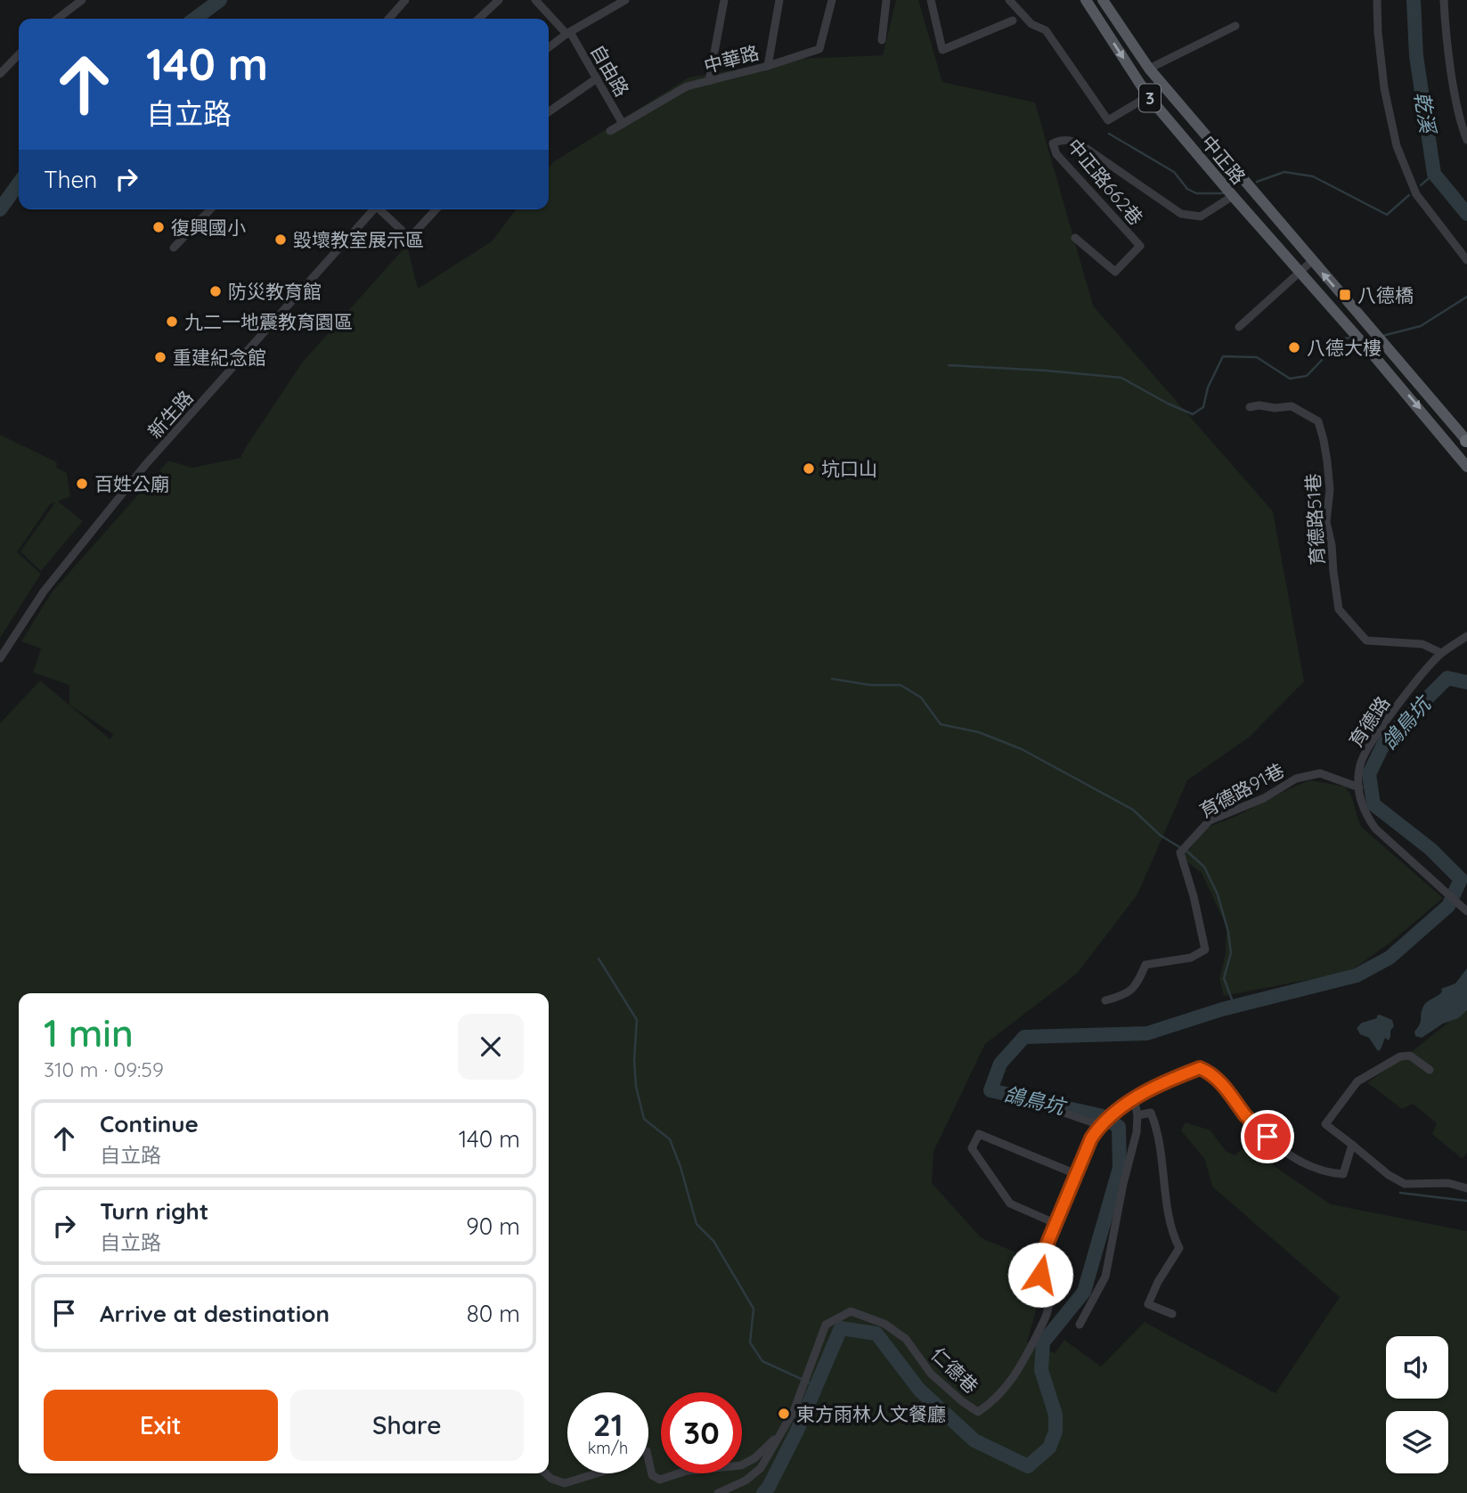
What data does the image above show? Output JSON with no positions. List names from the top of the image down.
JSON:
{
  "streets": {
    "main road": ["3", "中正路"],
    "street": [
      "中華路",
      "自由路",
      "中正路662巷",
      "新生路",
      "育德路51巷",
      "育德路",
      "育德路91巷",
      "仁德巷"
    ]
  },
  "crossings": [
    ["中華路", "自由路"],
    ["中正路", "中正路662巷"],
    ["育德路51巷", "育德路"],
    ["育德路", "育德路91巷"]
  ],
  "water": ["乾溪", "鴿鳥坑"],
  "places": {
    "other": [
      "復興國小",
      "毀壞教室展示區",
      "防災教育館",
      "九二一地震教育園區",
      "八德大樓",
      "重建紀念館",
      "坑口山",
      "百姓公廟",
      "東方雨林人文餐廳"
    ],
    "transit": ["八德橋"]
  },
  "page": {
    "turn": ["140 m", "自立路"],
    "then": "Then",
    "heading": ["1 min", "310 m · 09:59"],
    "list": [
      {
        "name": "Continue",
        "note": "自立路",
        "value": "140 m"
      },
      {
        "name": "Turn right",
        "note": "自立路",
        "value": "90 m"
      },
      {
        "name": "Arrive at destination",
        "value": "80 m"
      }
    ],
    "buttons": ["Exit", "Share"],
    "speed": "21 km/h",
    "limit": "30"
  }
}
